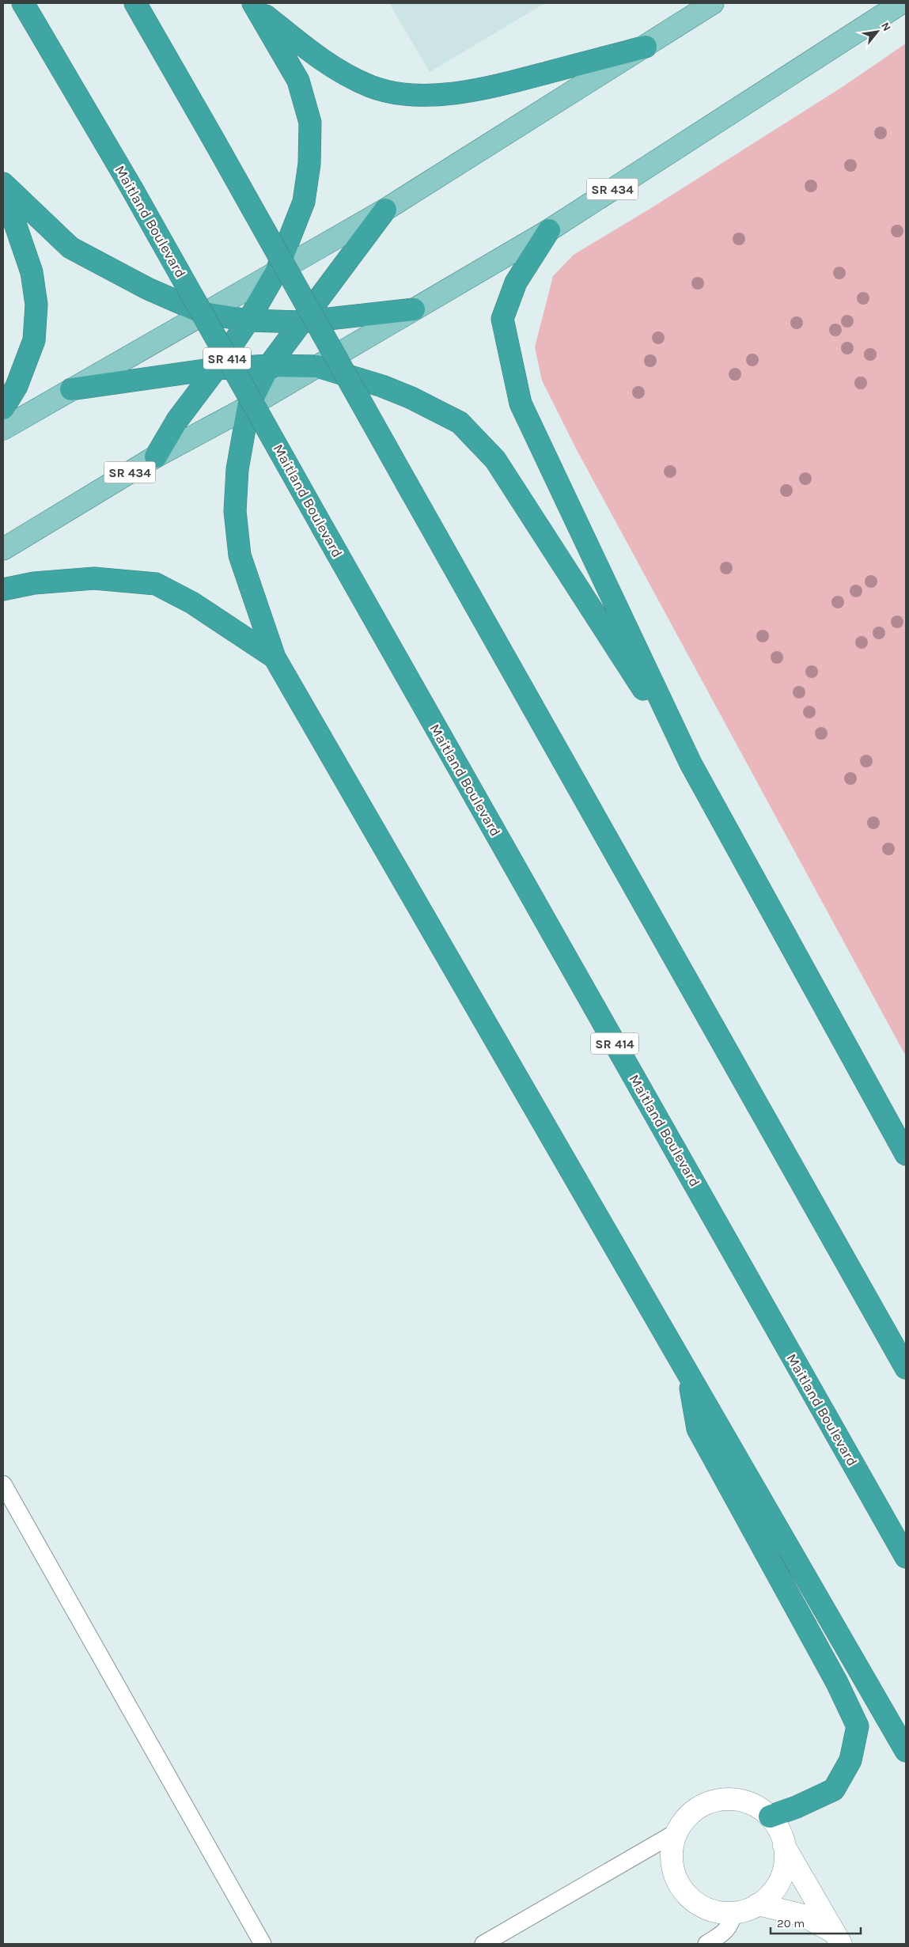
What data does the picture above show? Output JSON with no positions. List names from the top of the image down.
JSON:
{
  "streets": {
    "highway": ["Maitland Boulevard", "SR 414"],
    "main road": ["SR 434"]
  },
  "scale_bar": "20 m",
  "north": "top right"
}
